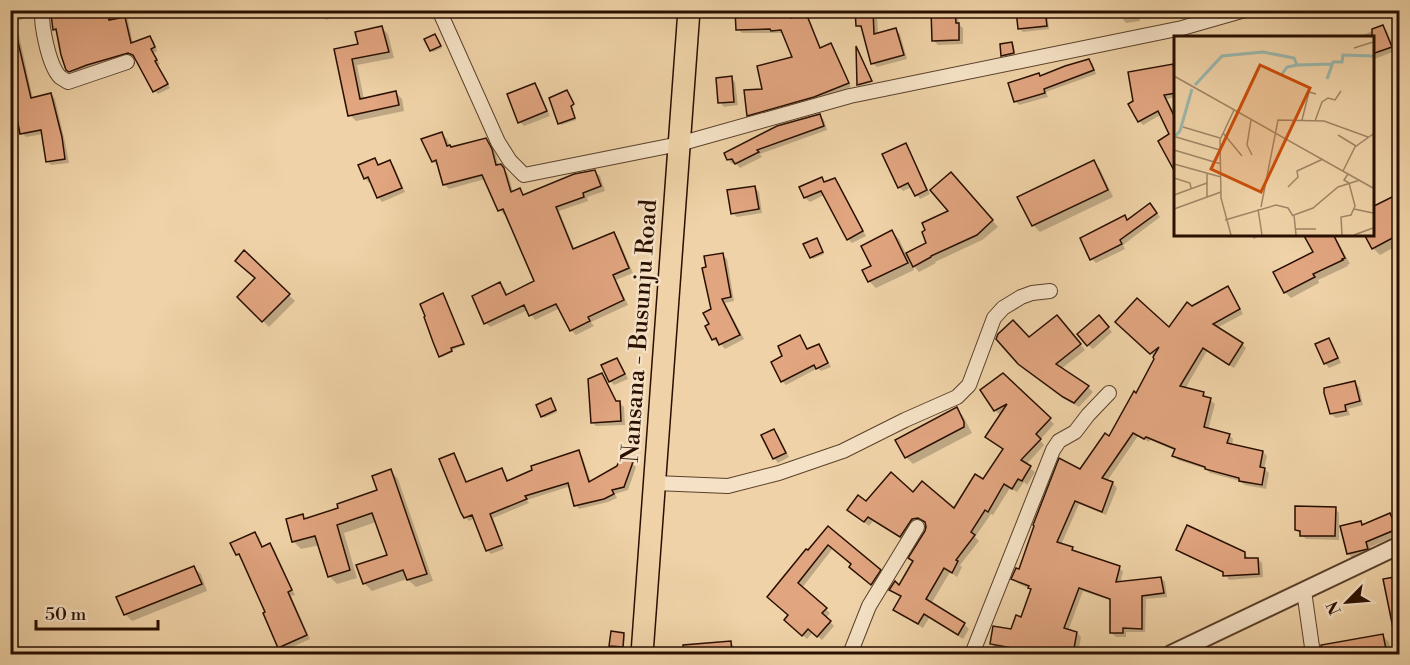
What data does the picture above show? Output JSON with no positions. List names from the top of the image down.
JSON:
{
  "streets": {
    "main road": ["Nansana - Busunju Road"]
  },
  "scale_bar": "50 m",
  "north": "bottom left"
}
